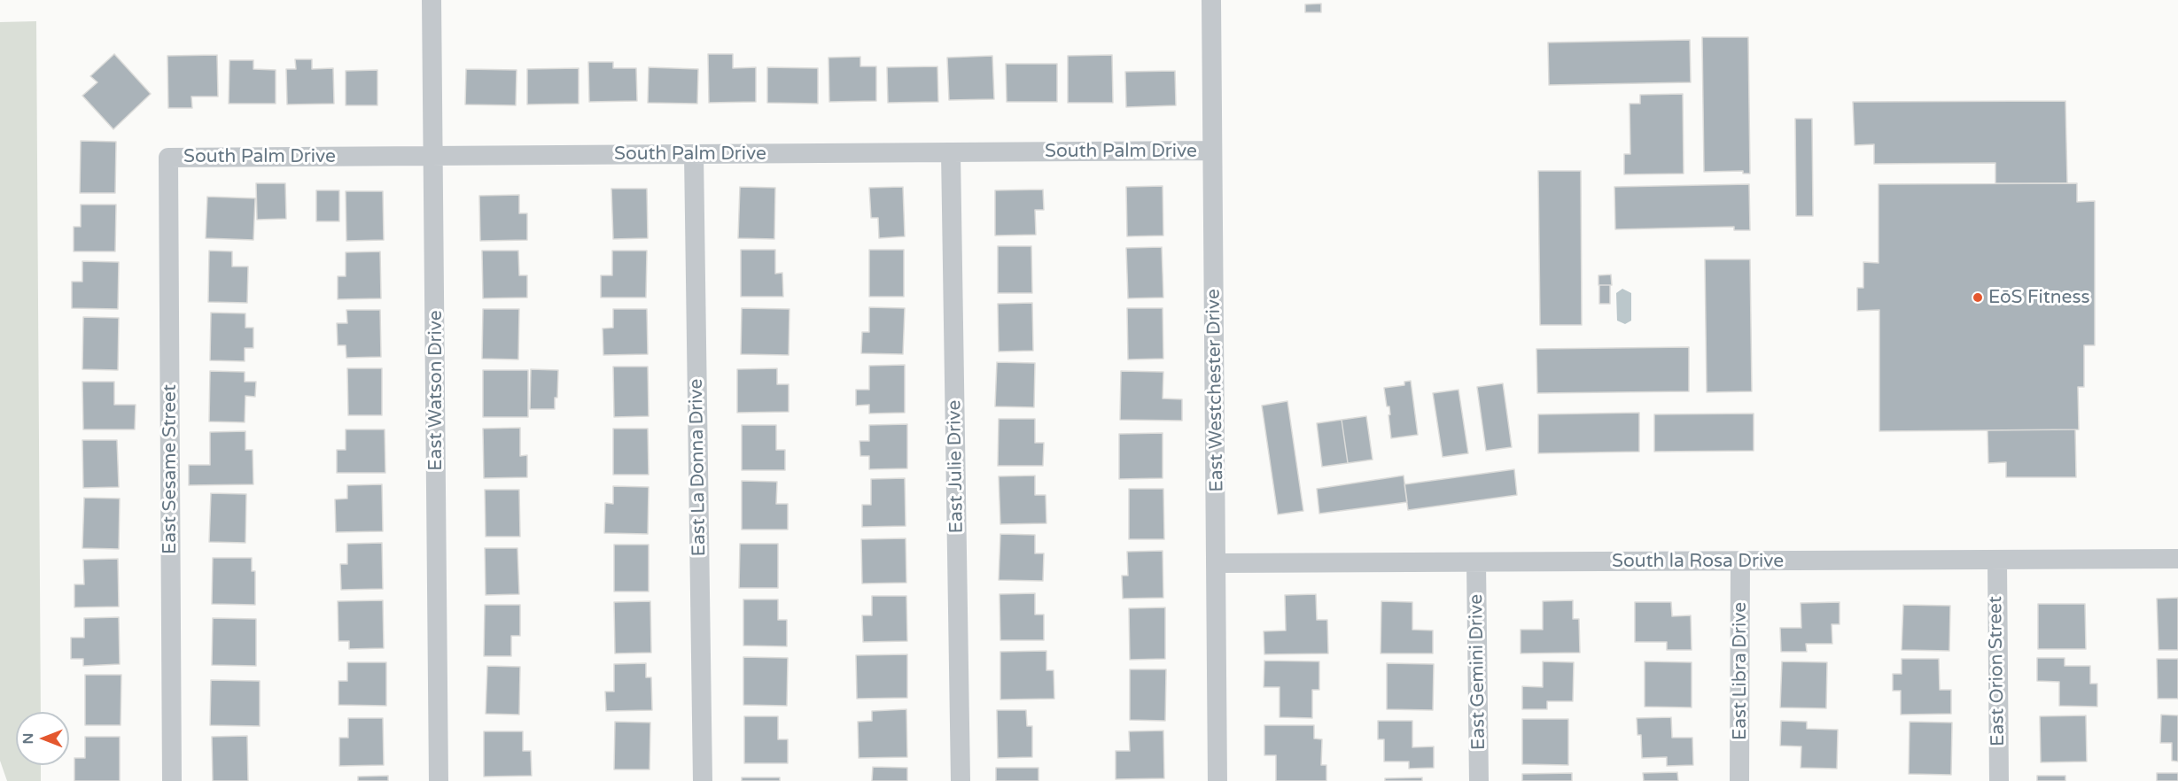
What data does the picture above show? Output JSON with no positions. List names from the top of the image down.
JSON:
{
  "streets": {
    "street": [
      "South Palm Drive",
      "East Watson Drive",
      "East Westchester Drive",
      "East Julie Drive",
      "East La Donna Drive",
      "East Sesame Street",
      "South la Rosa Drive",
      "East Libra Drive",
      "East Orion Street",
      "East Gemini Drive"
    ]
  },
  "crossings": [
    ["South Palm Drive", "East Watson Drive"],
    ["South Palm Drive", "East Westchester Drive"],
    ["South Palm Drive", "East Julie Drive"],
    ["South Palm Drive", "East La Donna Drive"],
    ["South Palm Drive", "East Sesame Street"],
    ["East Westchester Drive", "South la Rosa Drive"],
    ["South la Rosa Drive", "East Libra Drive"],
    ["South la Rosa Drive", "East Orion Street"],
    ["South la Rosa Drive", "East Gemini Drive"]
  ],
  "places": ["EōS Fitness"],
  "north": "left"
}
